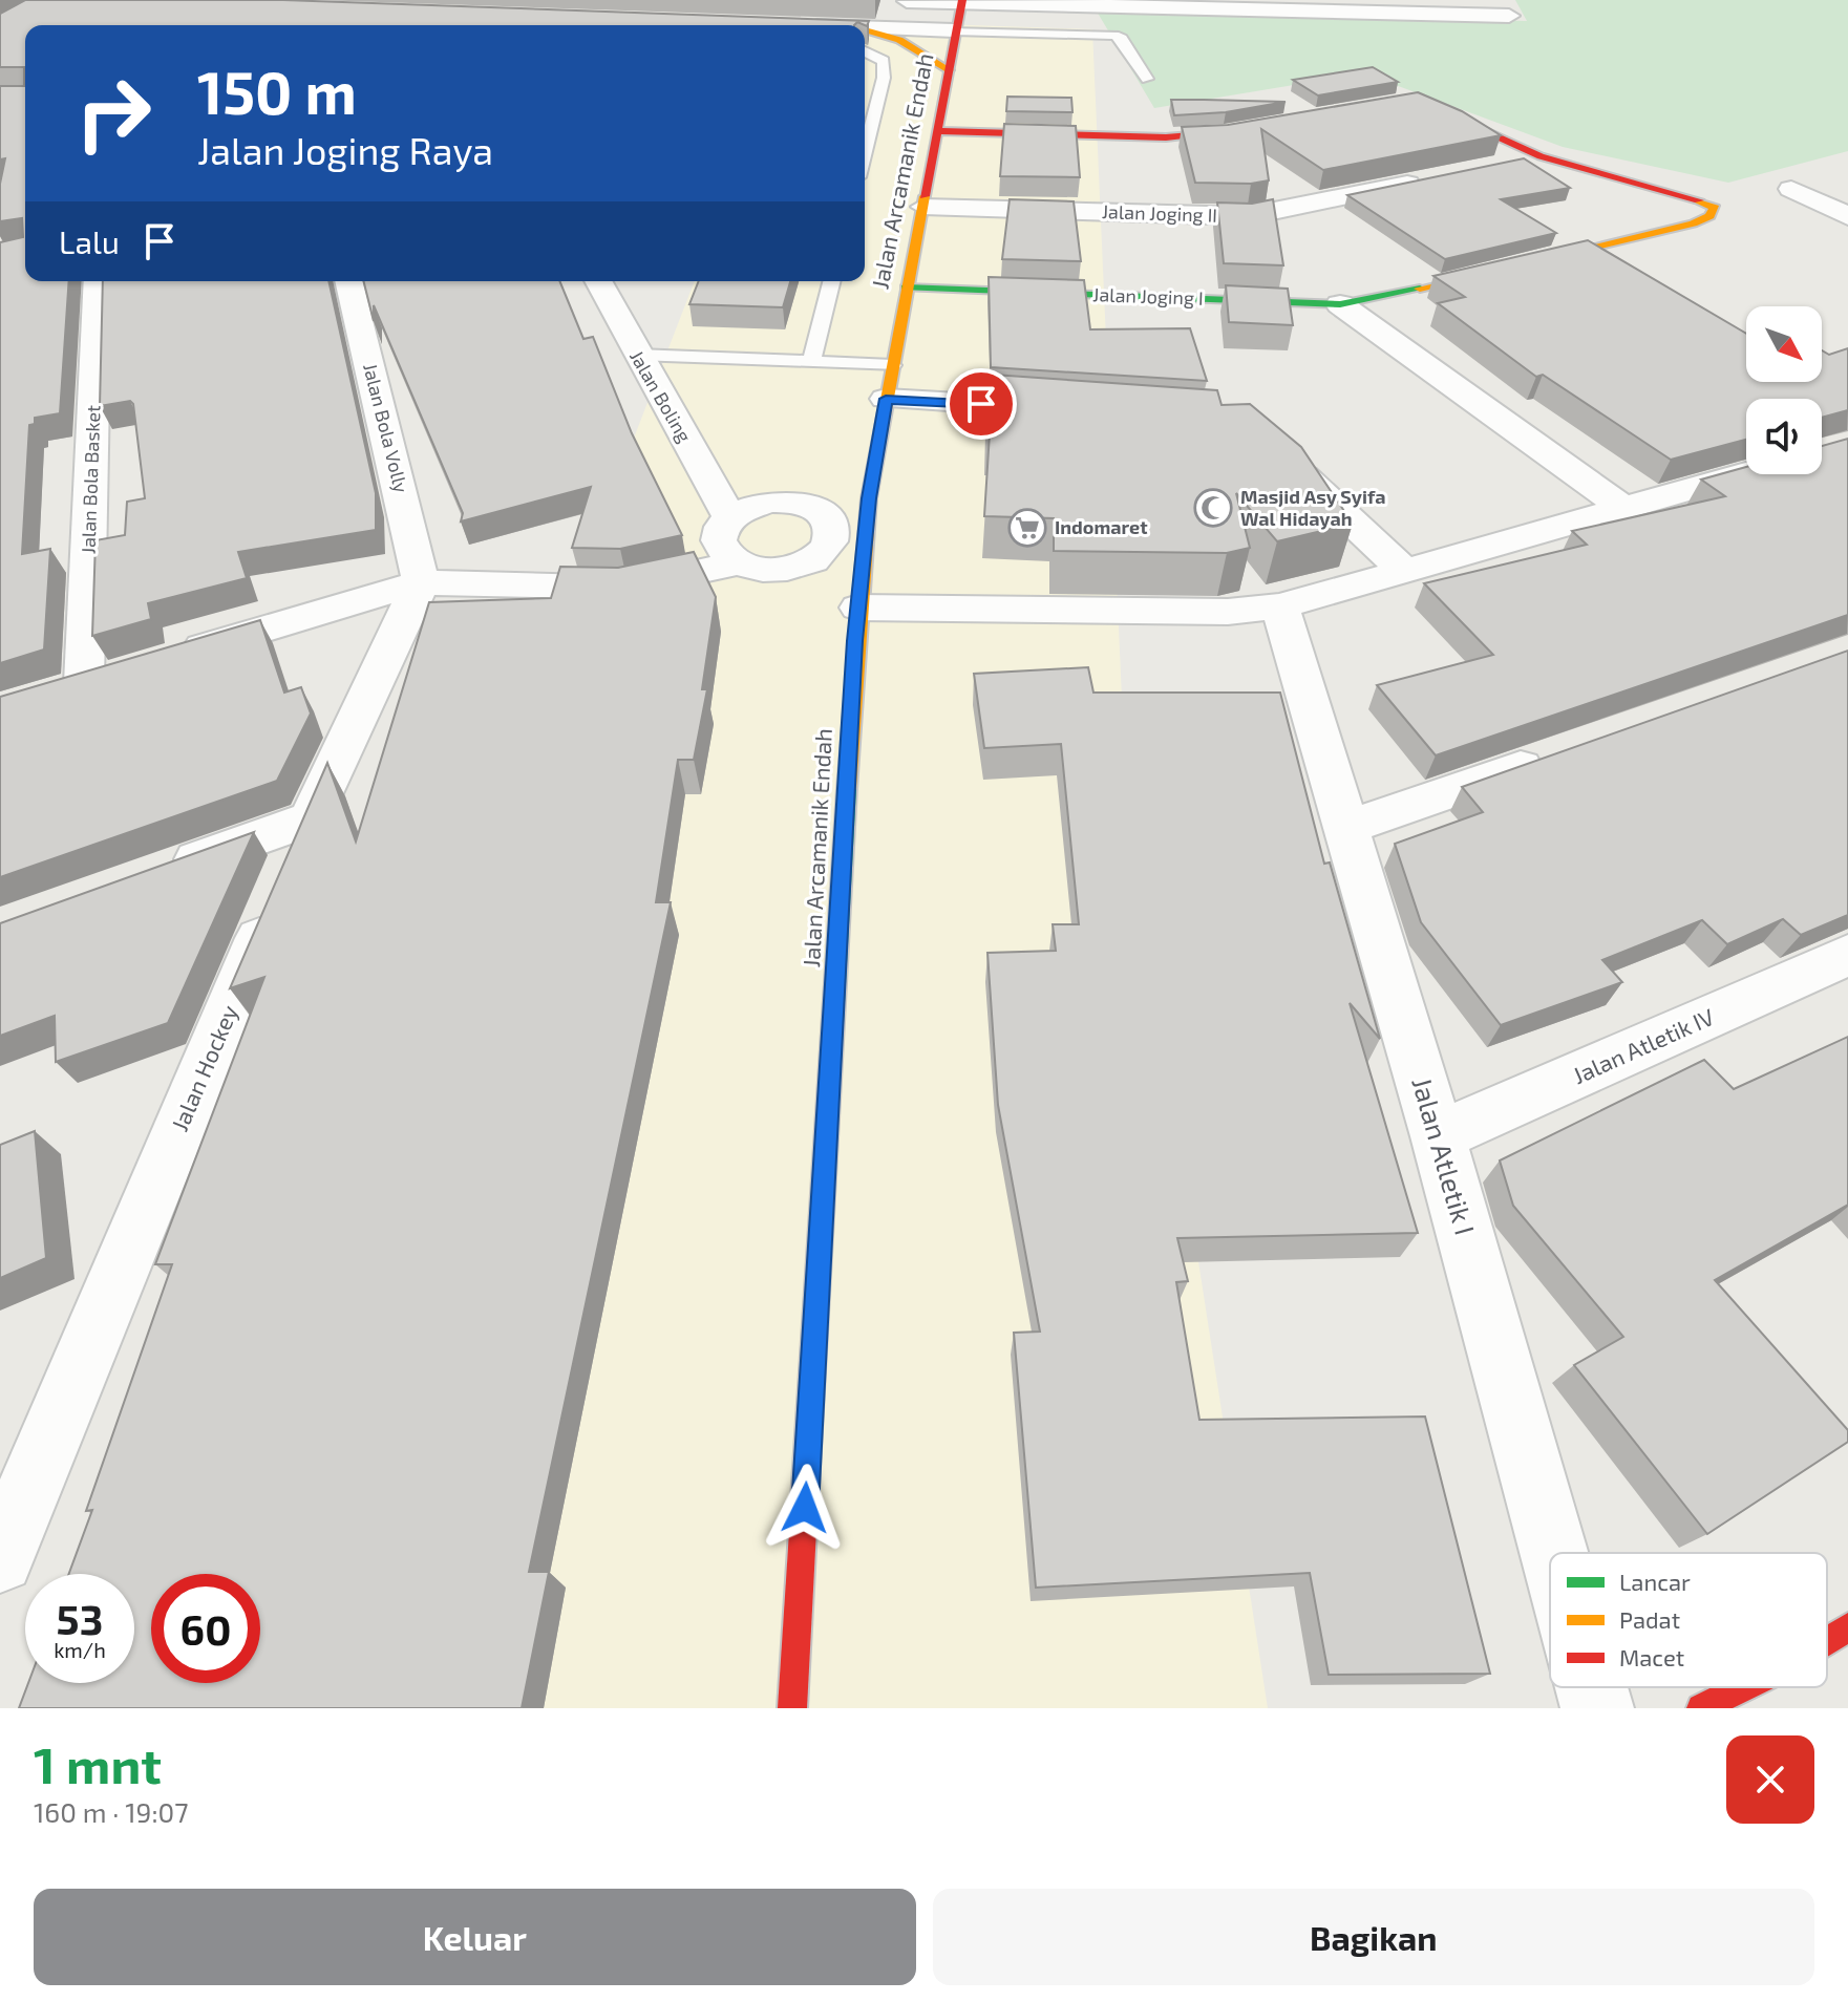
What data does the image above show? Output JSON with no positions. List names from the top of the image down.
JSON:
{
  "streets": {
    "main road": ["Jalan Arcamanik Endah", "Jalan Joging I"],
    "street": [
      "Jalan Joging II",
      "Jalan Boling",
      "Jalan Bola Volly",
      "Jalan Bola Basket",
      "Jalan Atletik IV",
      "Jalan Hockey",
      "Jalan Atletik I"
    ]
  },
  "crossings": [
    ["Jalan Arcamanik Endah", "Jalan Joging II"],
    ["Jalan Arcamanik Endah", "Jalan Joging I"],
    ["Jalan Bola Volly", "Jalan Hockey"],
    ["Jalan Atletik IV", "Jalan Atletik I"]
  ],
  "places": {
    "mosque": ["Masjid Asy Syifa Wal Hidayah"],
    "supermarket": ["Indomaret"]
  },
  "legend": ["Lancar", "Padat", "Macet"],
  "north": "bottom right",
  "page": {
    "turn": ["150 m", "Jalan Joging Raya"],
    "then": "Lalu",
    "speed": "53 km/h",
    "limit": "60",
    "heading": ["1 mnt", "160 m · 19:07"],
    "buttons": ["Keluar", "Bagikan"]
  }
}
